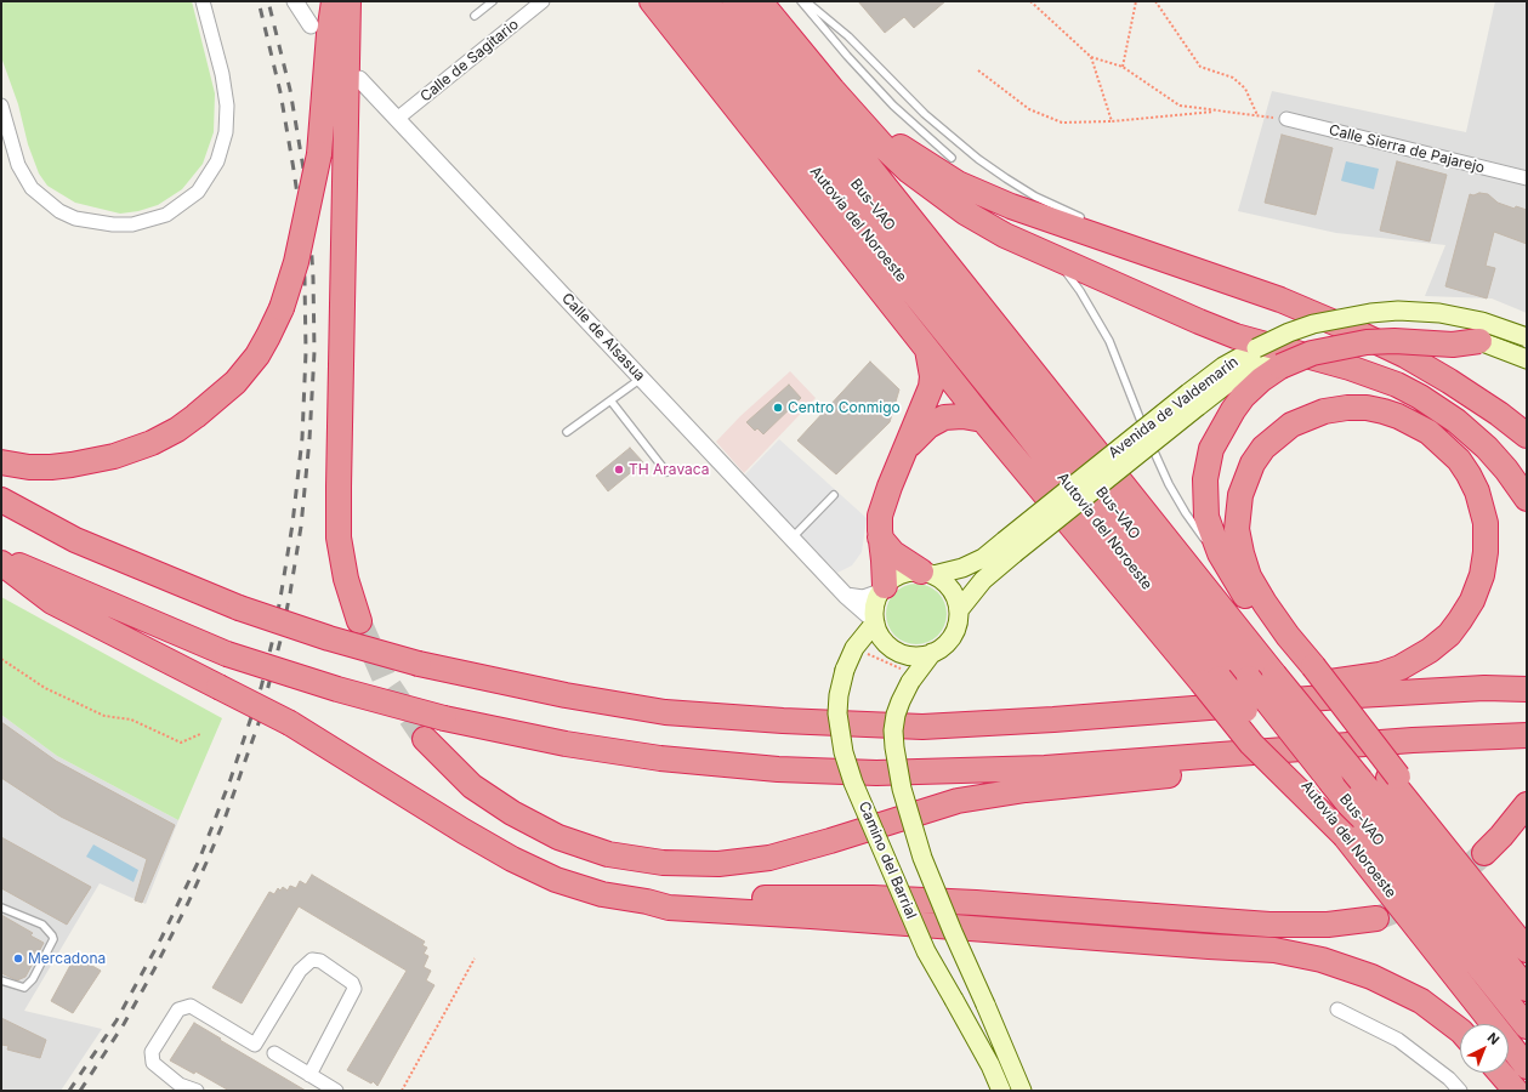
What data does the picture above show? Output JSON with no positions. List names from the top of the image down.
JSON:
{
  "streets": {
    "highway": ["Bus-VAO", "Autovía del Noroeste"],
    "main road": ["Avenida de Valdemarín", "Camino del Barrial"],
    "street": ["Calle de Sagitario", "Calle Sierra de Pajarejo", "Calle de Alsasua"]
  },
  "crossings": [
    ["Calle de Sagitario", "Calle de Alsasua"],
    ["Calle de Alsasua", "Avenida de Valdemarín"],
    ["Calle de Alsasua", "Camino del Barrial"],
    ["Avenida de Valdemarín", "Camino del Barrial"]
  ],
  "places": ["Centro Conmigo", "TH Aravaca", "Mercadona"],
  "north": "top right"
}
